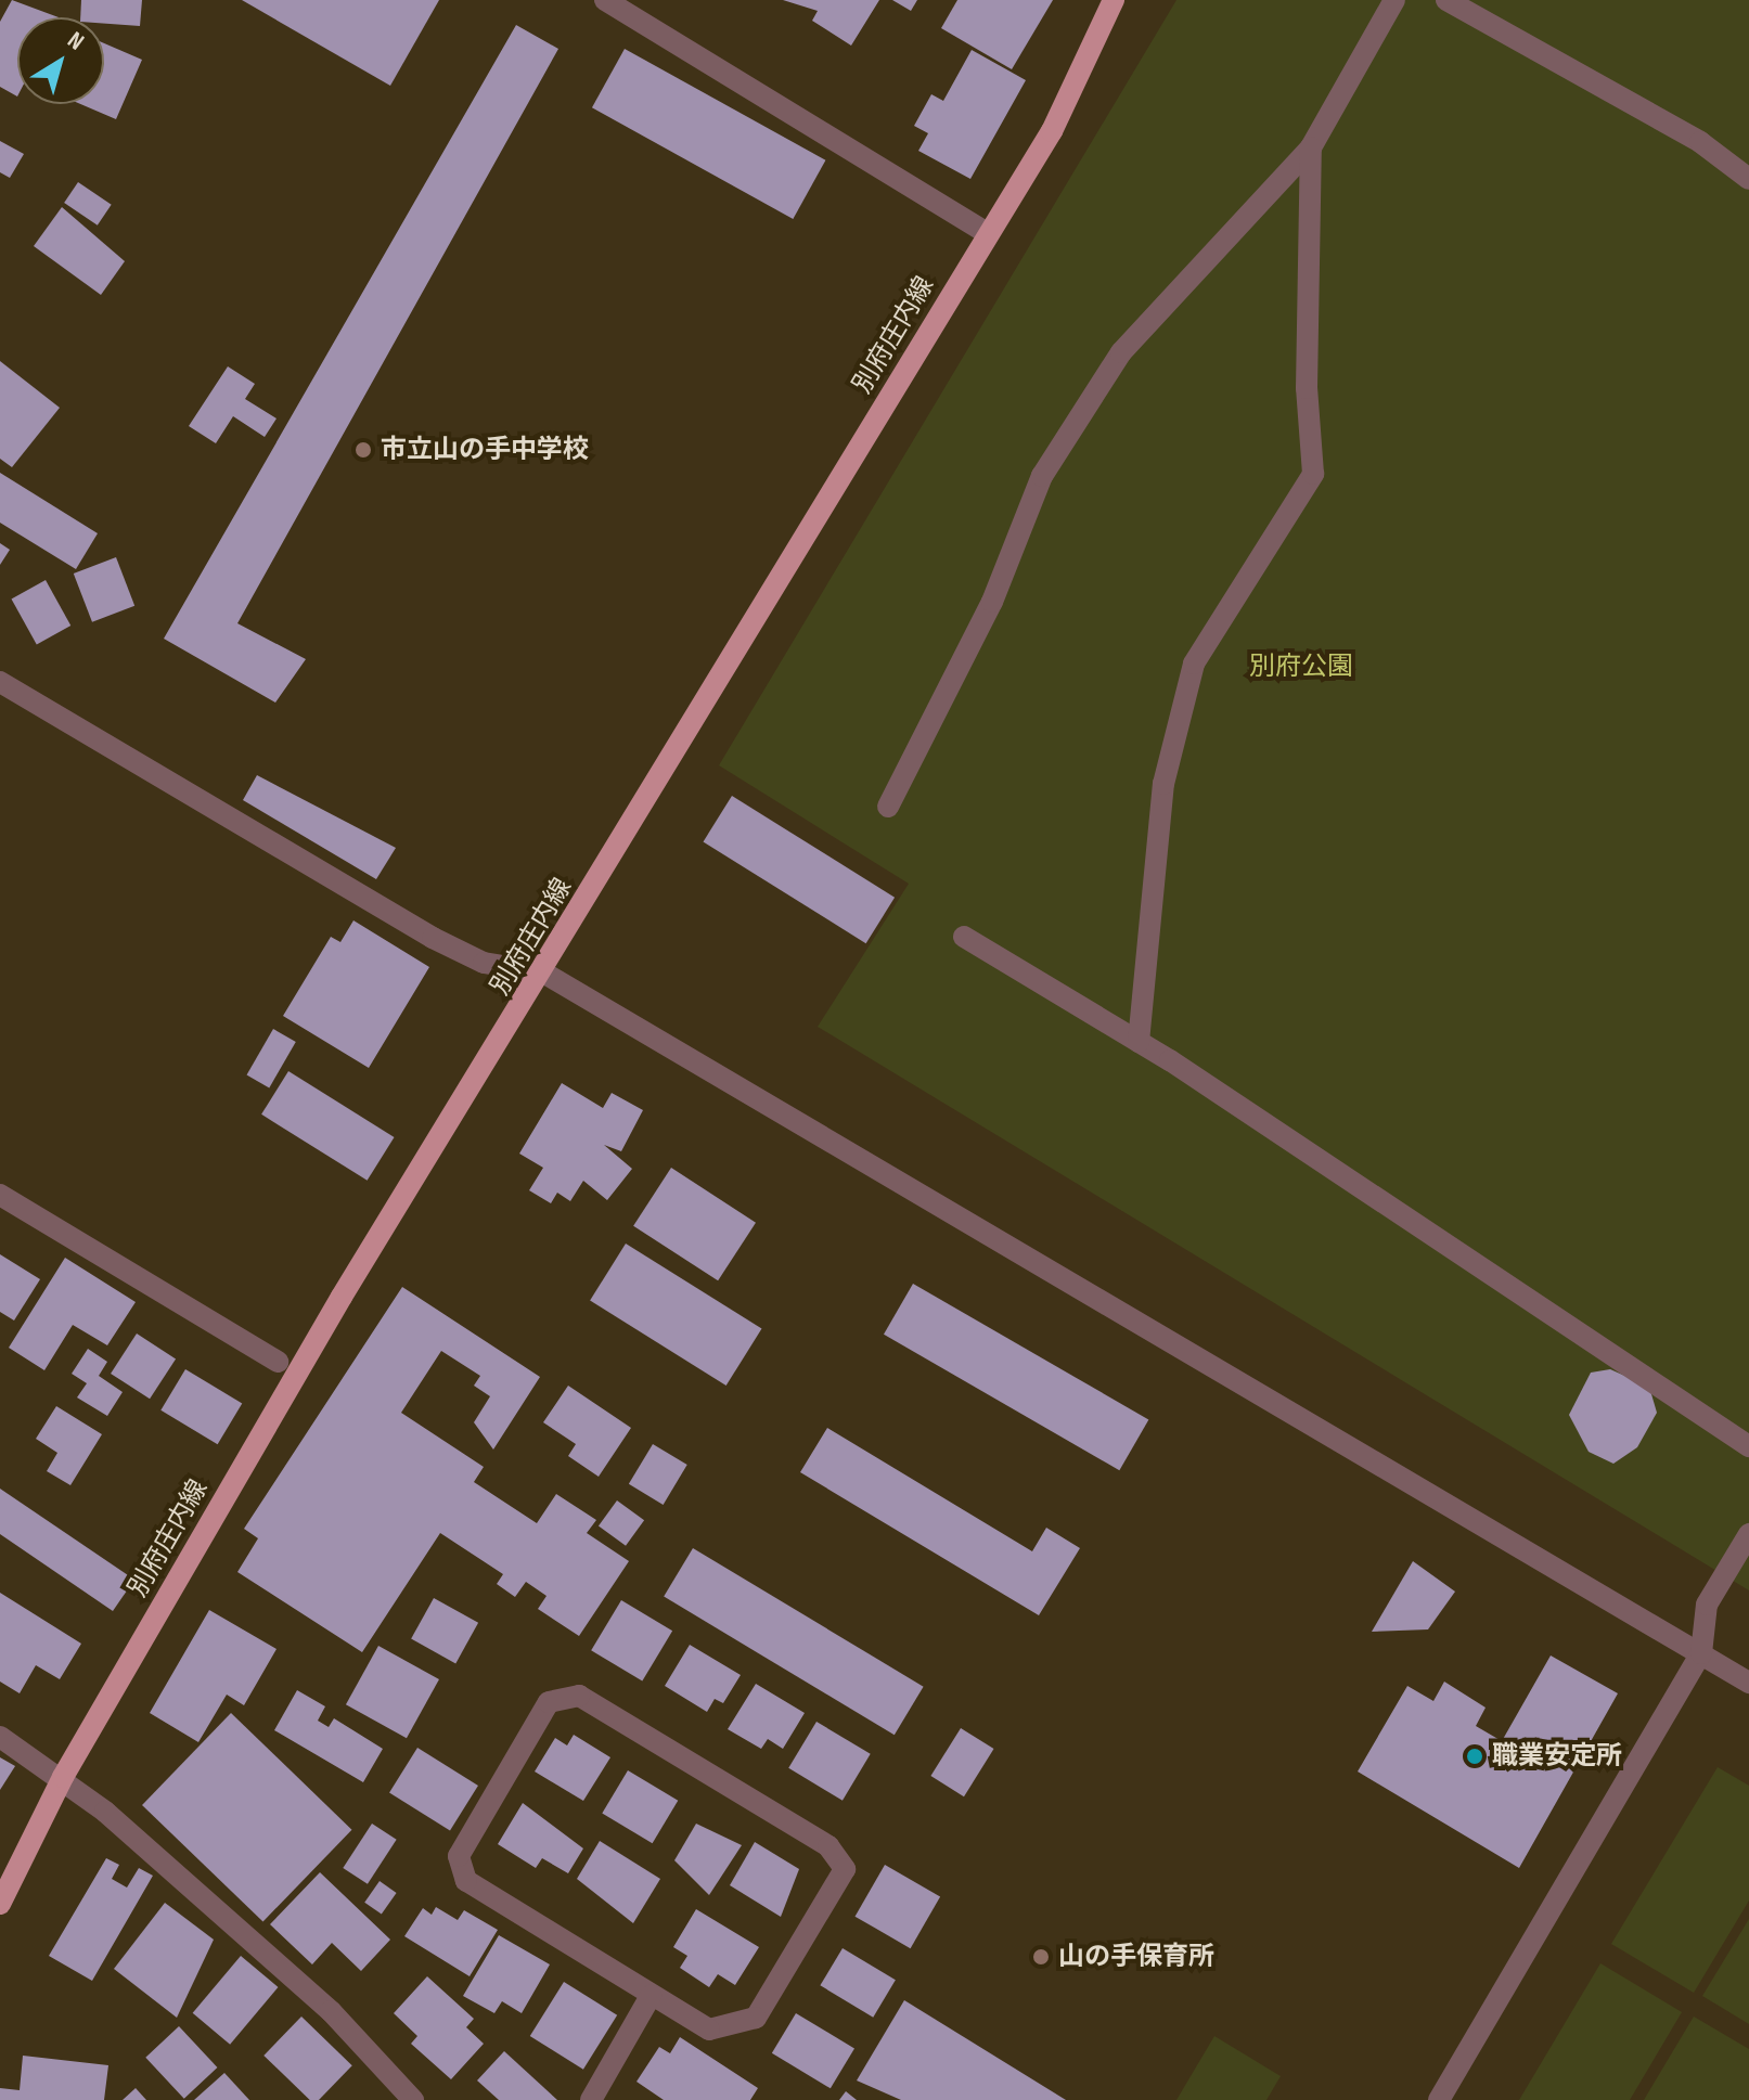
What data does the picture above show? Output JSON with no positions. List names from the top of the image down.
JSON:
{
  "streets": {
    "main road": ["別府庄内線"]
  },
  "parks": ["別府公園"],
  "places": ["市立山の手中学校", "職業安定所", "山の手保育所"],
  "north": "top right"
}
